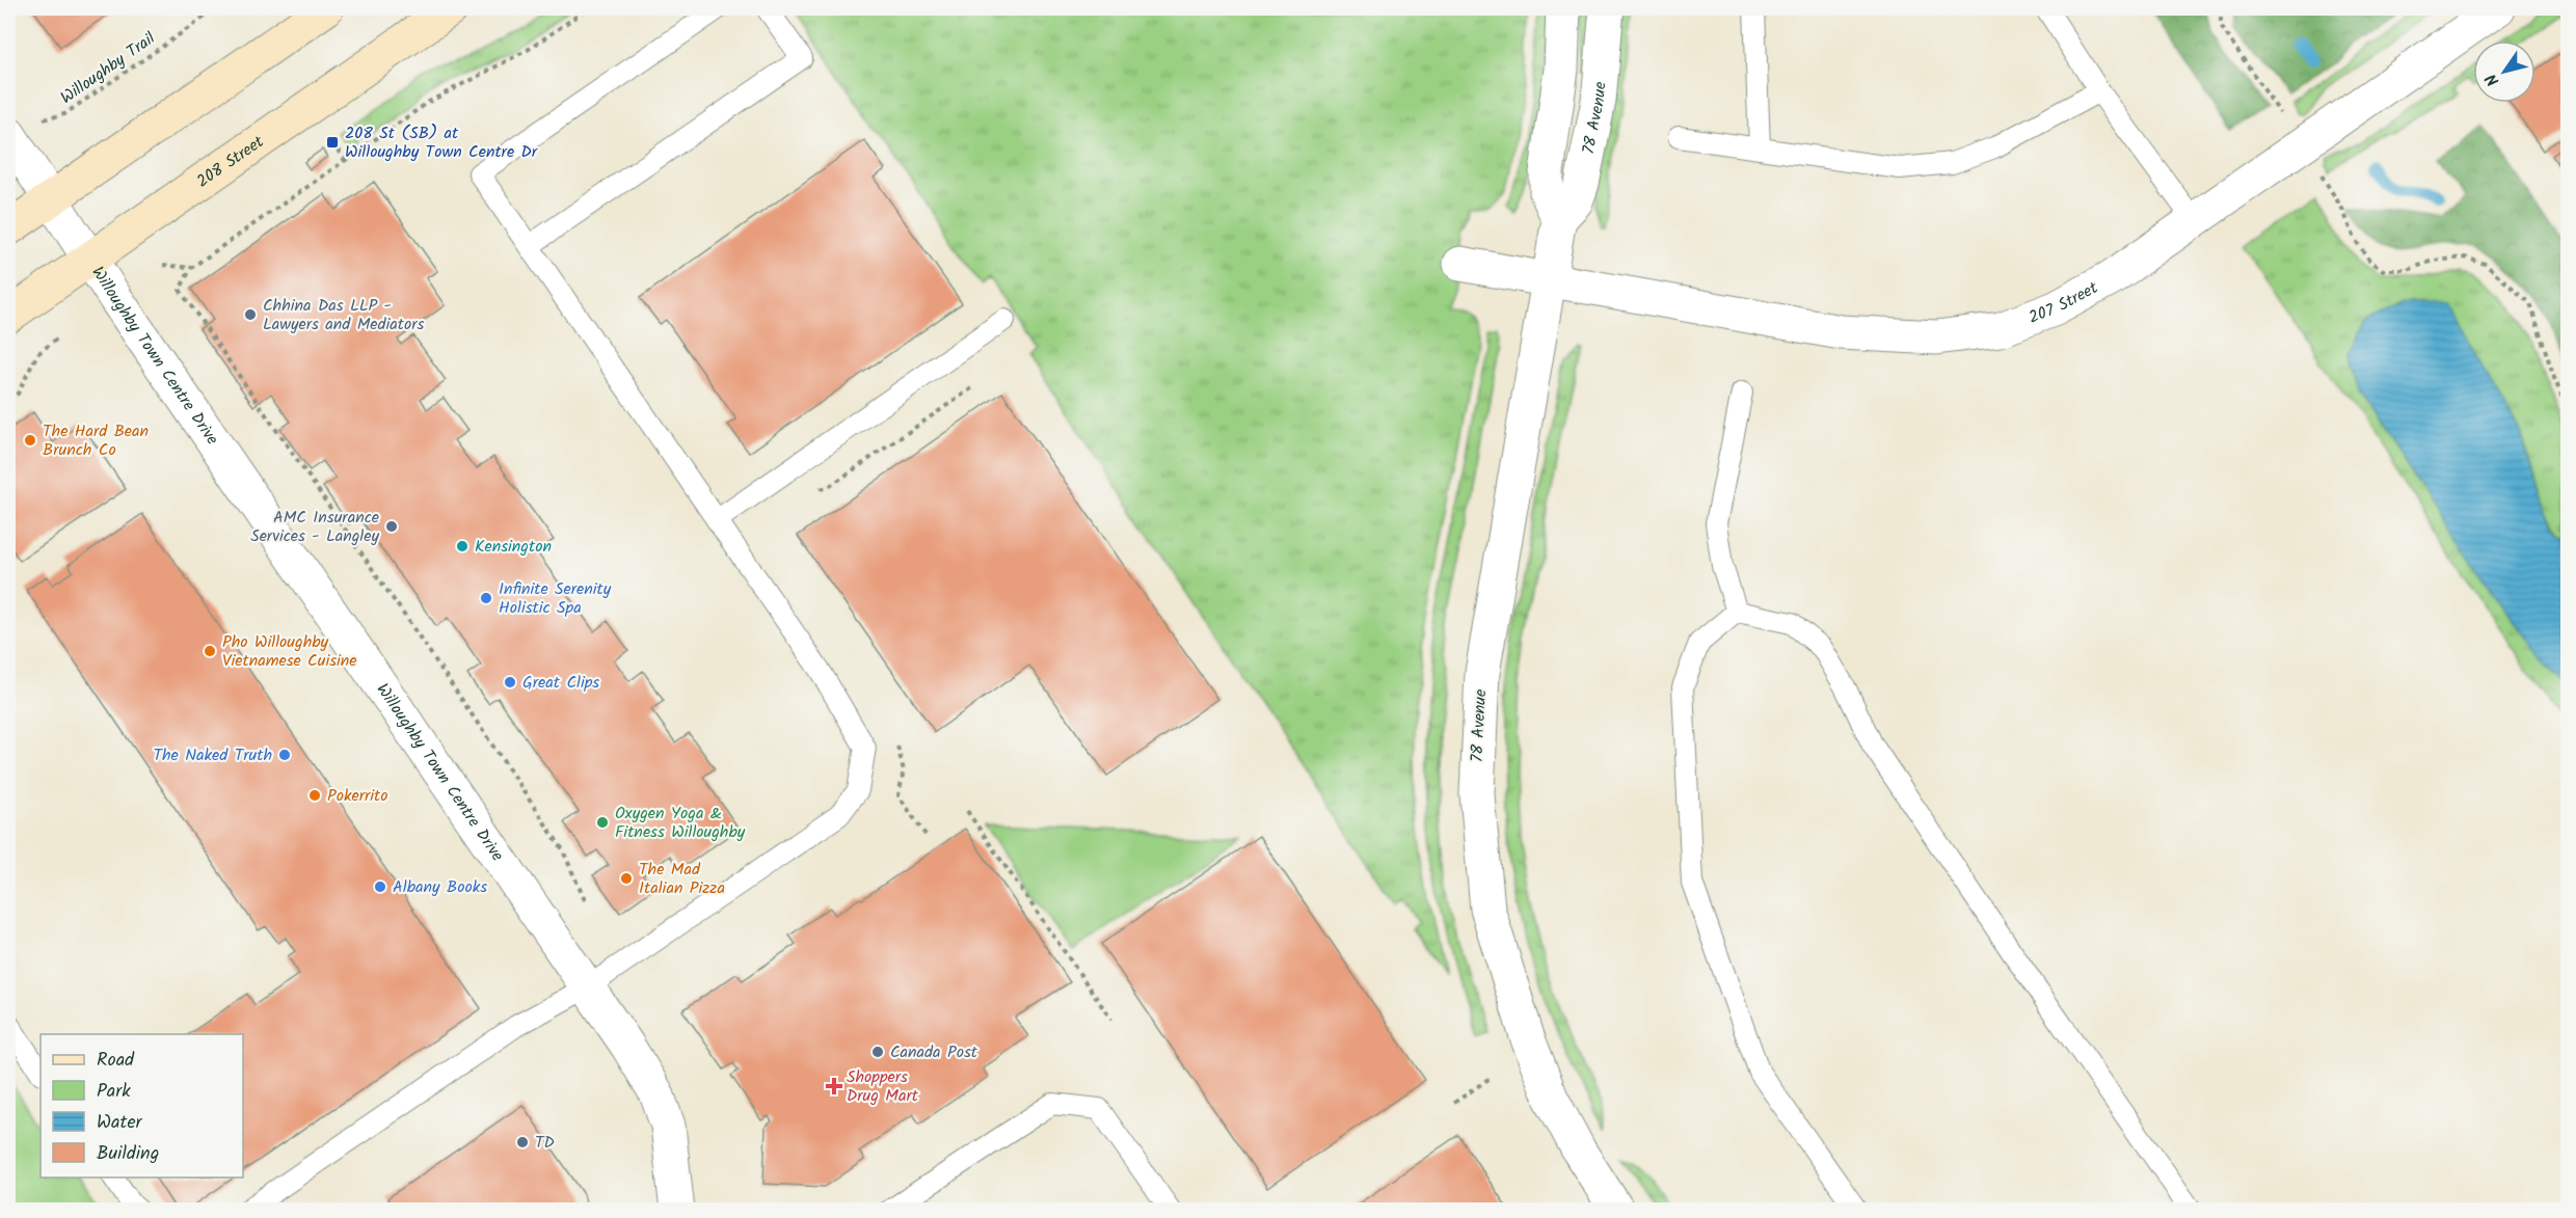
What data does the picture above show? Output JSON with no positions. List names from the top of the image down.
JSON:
{
  "streets": {
    "main road": ["208 Street"],
    "street": ["78 Avenue", "207 Street", "Willoughby Town Centre Drive"],
    "path": ["Willoughby Trail"]
  },
  "crossings": [
    ["78 Avenue", "207 Street"],
    ["208 Street", "Willoughby Town Centre Drive"]
  ],
  "places": {
    "transit": ["208 St (SB) at Willoughby Town Centre Dr"],
    "other": [
      "Chhina Das LLP - Lawyers and Mediators",
      "The Hard Bean Brunch Co",
      "AMC Insurance Services - Langley",
      "Kensington",
      "Infinite Serenity Holistic Spa",
      "Pho Willoughby Vietnamese Cuisine",
      "Great Clips",
      "The Naked Truth",
      "Pokerrito",
      "Oxygen Yoga & Fitness Willoughby",
      "The Mad Italian Pizza",
      "Albany Books",
      "Canada Post",
      "TD"
    ],
    "health": ["Shoppers Drug Mart"]
  },
  "legend": [
    "Road",
    "Park",
    "Water",
    "Building"
  ],
  "north": "bottom left"
}
